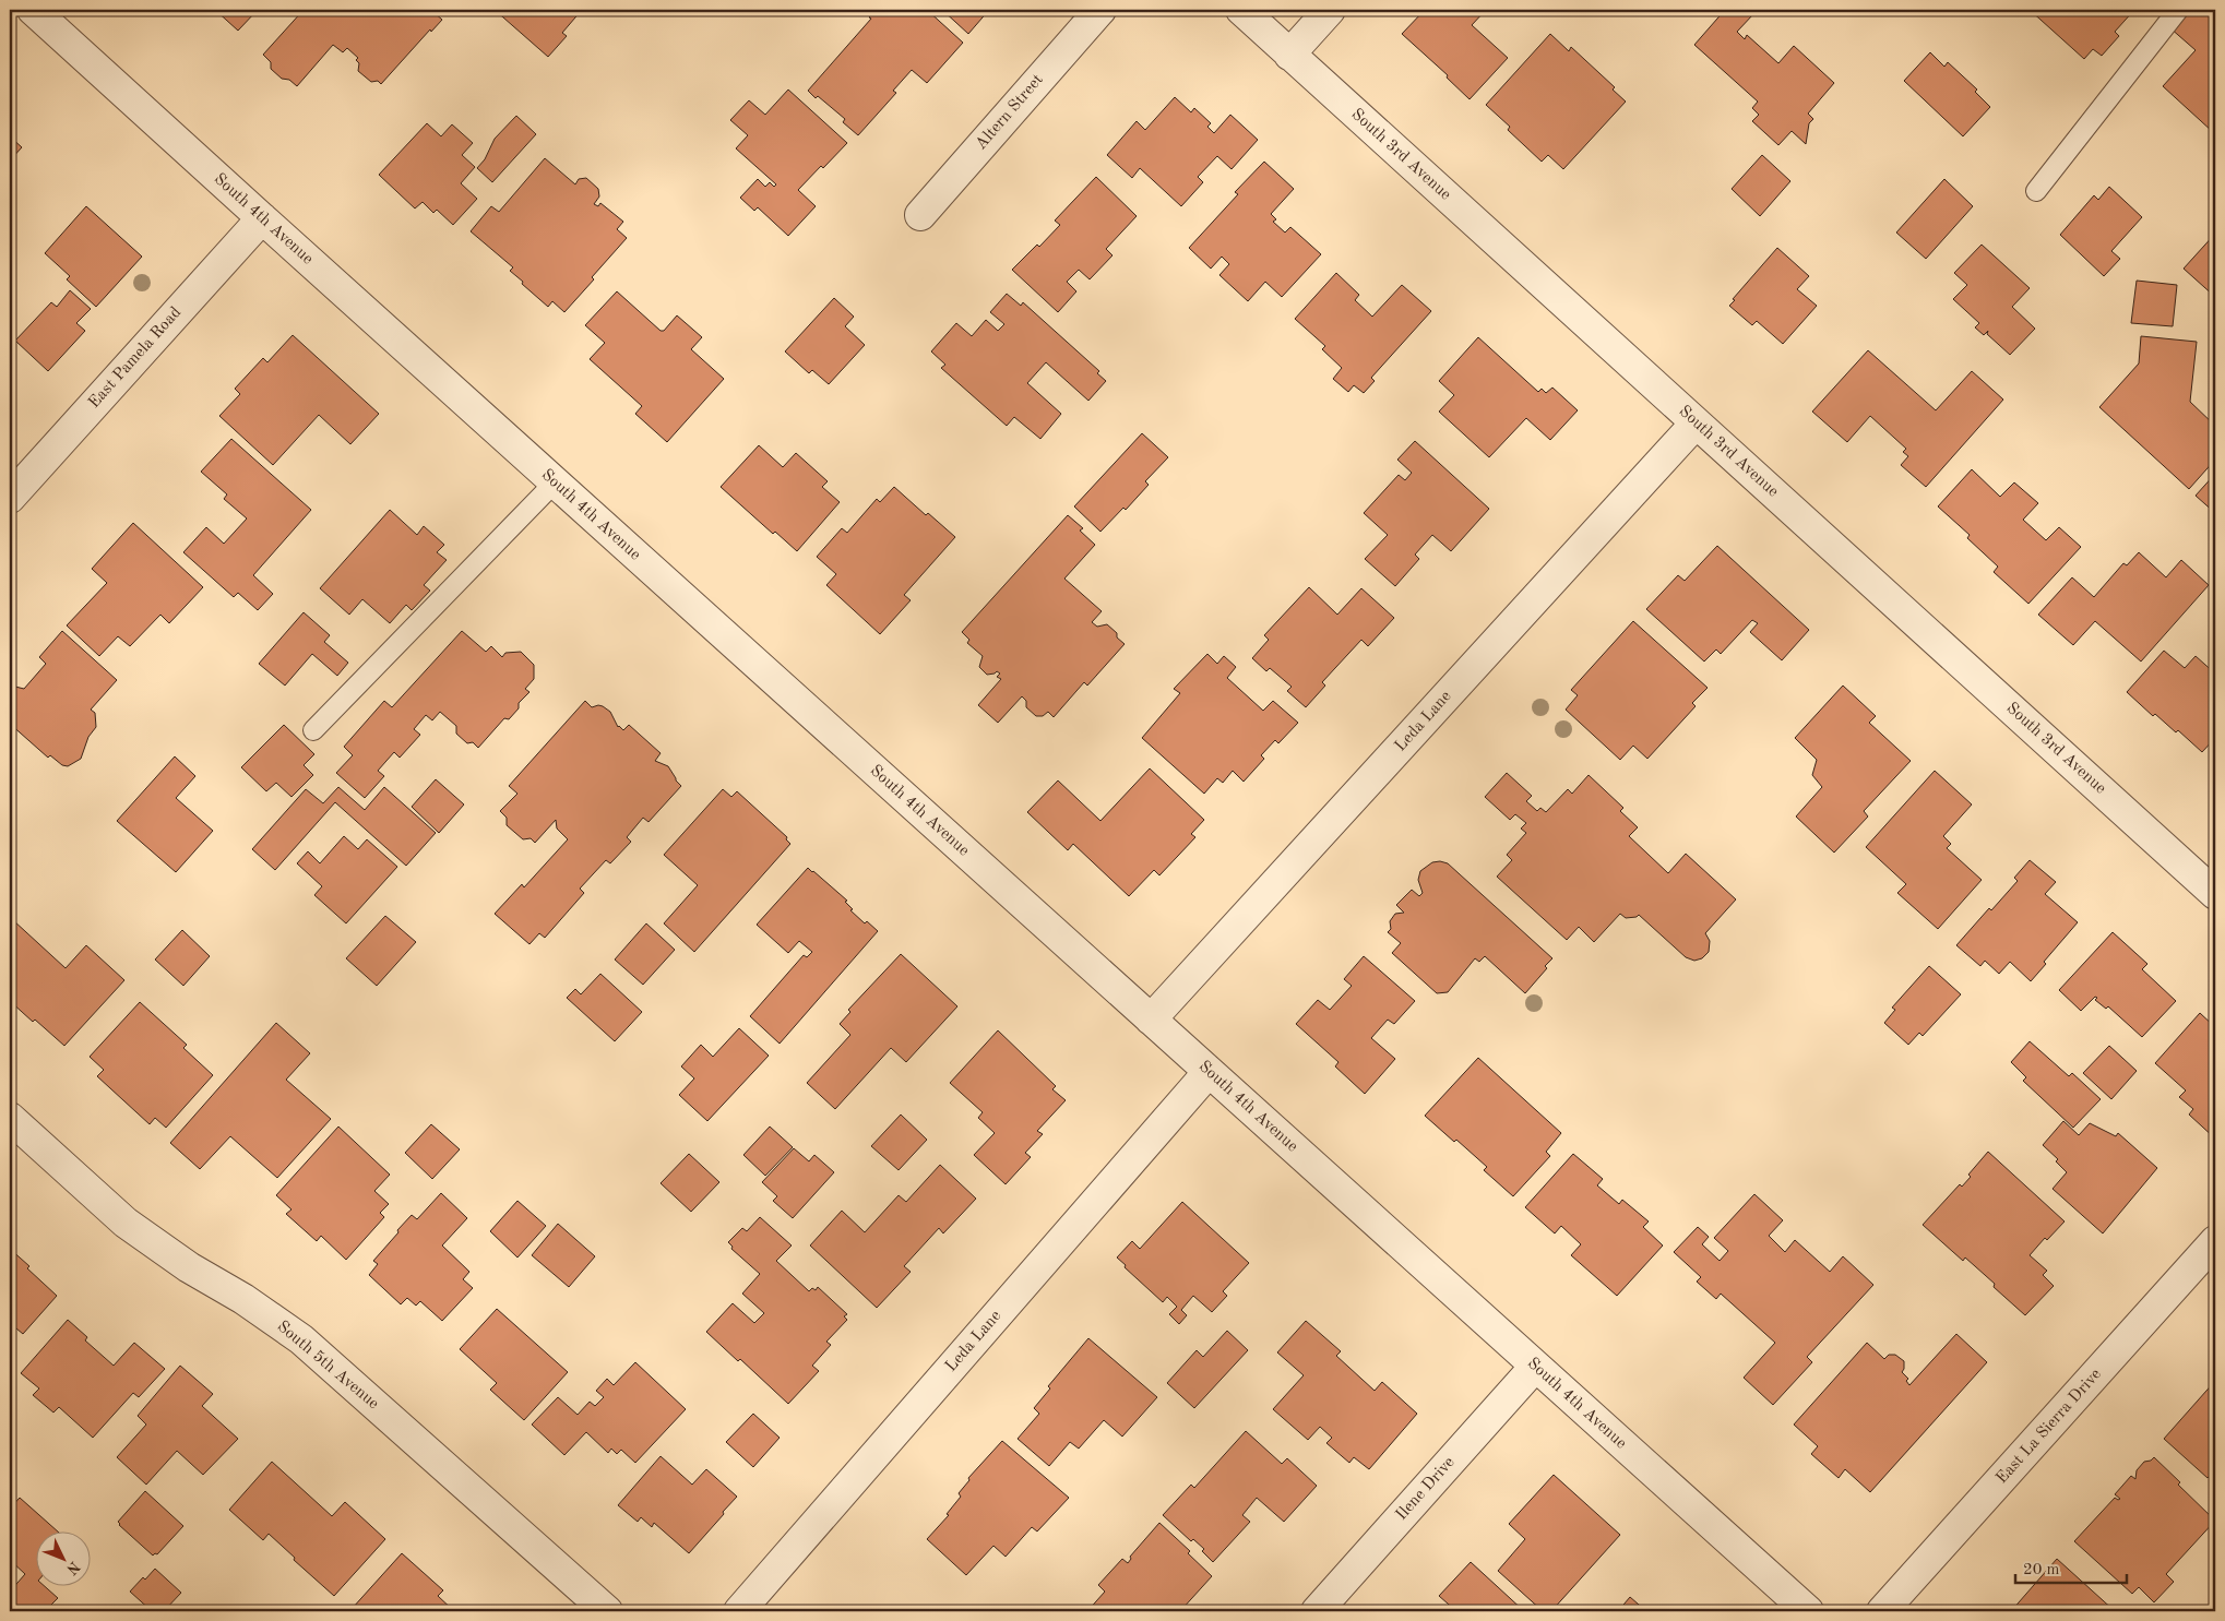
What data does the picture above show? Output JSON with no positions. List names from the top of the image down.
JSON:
{
  "streets": {
    "street": [
      "Altern Street",
      "South 3rd Avenue",
      "South 4th Avenue",
      "East Pamela Road",
      "Leda Lane",
      "South 5th Avenue",
      "East La Sierra Drive",
      "Ilene Drive"
    ]
  },
  "crossings": [
    ["South 3rd Avenue", "Leda Lane"],
    ["South 4th Avenue", "East Pamela Road"],
    ["South 4th Avenue", "Leda Lane"],
    ["South 4th Avenue", "Ilene Drive"]
  ],
  "scale_bar": "20 m",
  "north": "bottom right"
}
